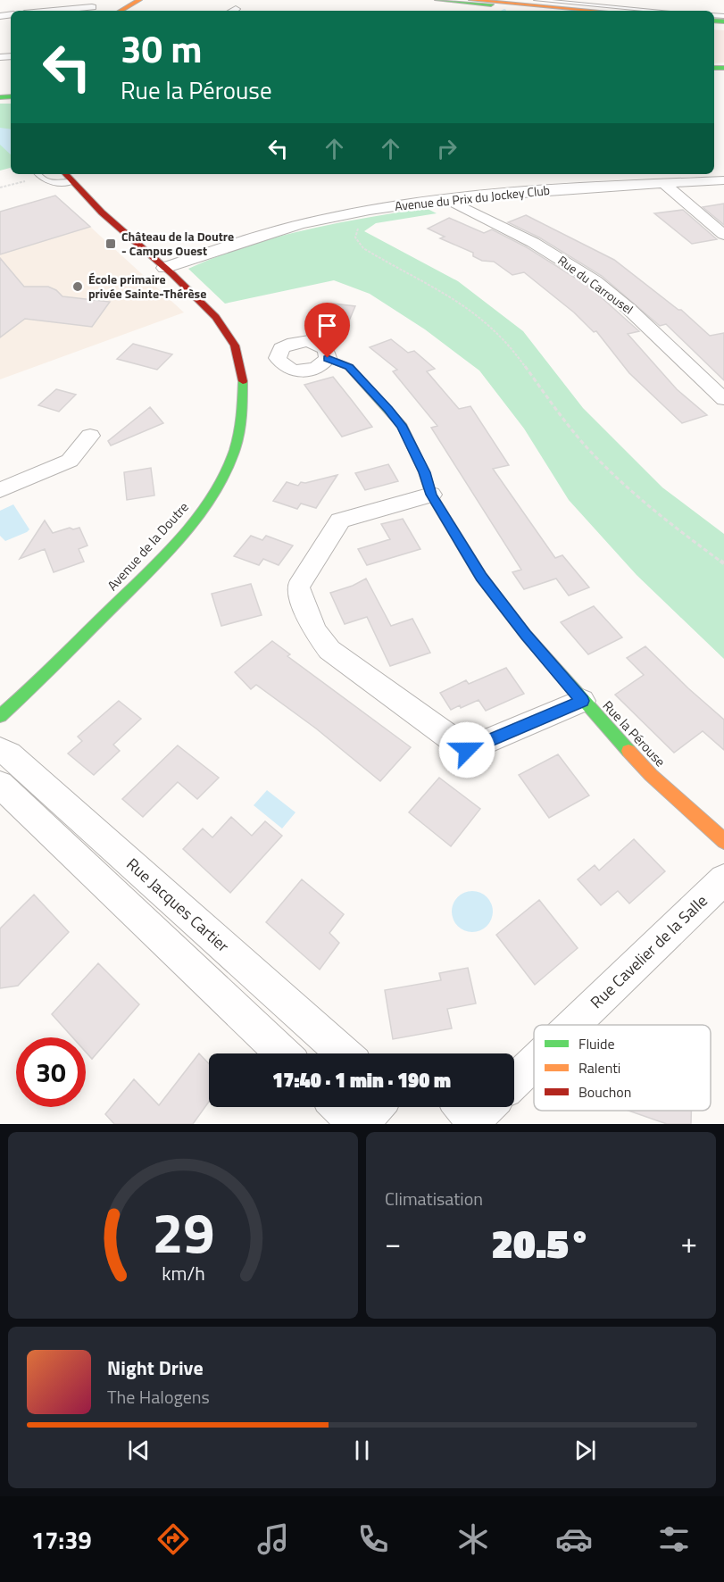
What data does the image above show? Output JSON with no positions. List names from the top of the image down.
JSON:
{
  "streets": {
    "main road": ["Avenue de la Doutre", "Rue la Pérouse"],
    "street": [
      "Avenue du Prix du Jockey Club",
      "Rue du Carrousel",
      "Rue Jacques Cartier",
      "Rue Cavelier de la Salle"
    ]
  },
  "crossings": [
    ["Avenue du Prix du Jockey Club", "Rue du Carrousel"],
    ["Avenue du Prix du Jockey Club", "Avenue de la Doutre"]
  ],
  "places": {
    "transit": ["Château de la Doutre - Campus Ouest"],
    "other": ["École primaire privée Sainte-Thérèse"]
  },
  "legend": ["Fluide", "Ralenti", "Bouchon"],
  "page": {
    "turn": ["30 m", "Rue la Pérouse"],
    "limit": "30",
    "trip": "17:40 · 1 min · 190 m",
    "tile": "Climatisation",
    "heat": ["−", "20.5°", "+"],
    "song": ["Night Drive", "The Halogens"],
    "tabs": "17:39",
    "gauge": ["29", "km/h"]
  }
}
